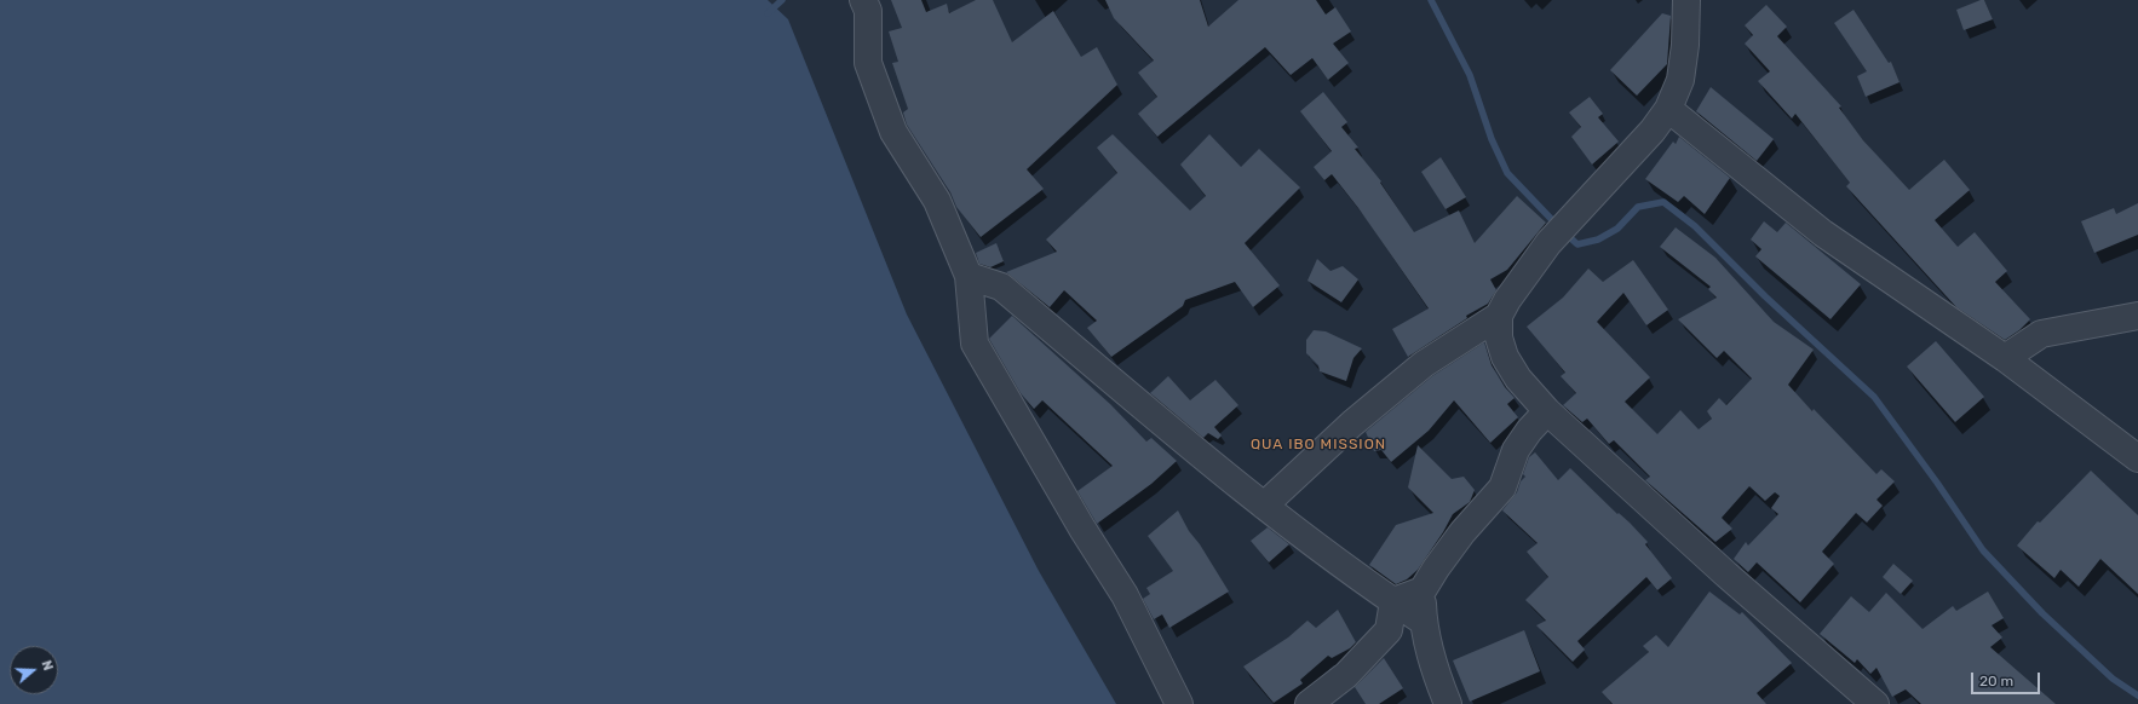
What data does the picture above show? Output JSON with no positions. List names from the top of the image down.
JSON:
{
  "districts": ["QUA IBO MISSION"],
  "scale_bar": "20 m",
  "north": "right"
}
